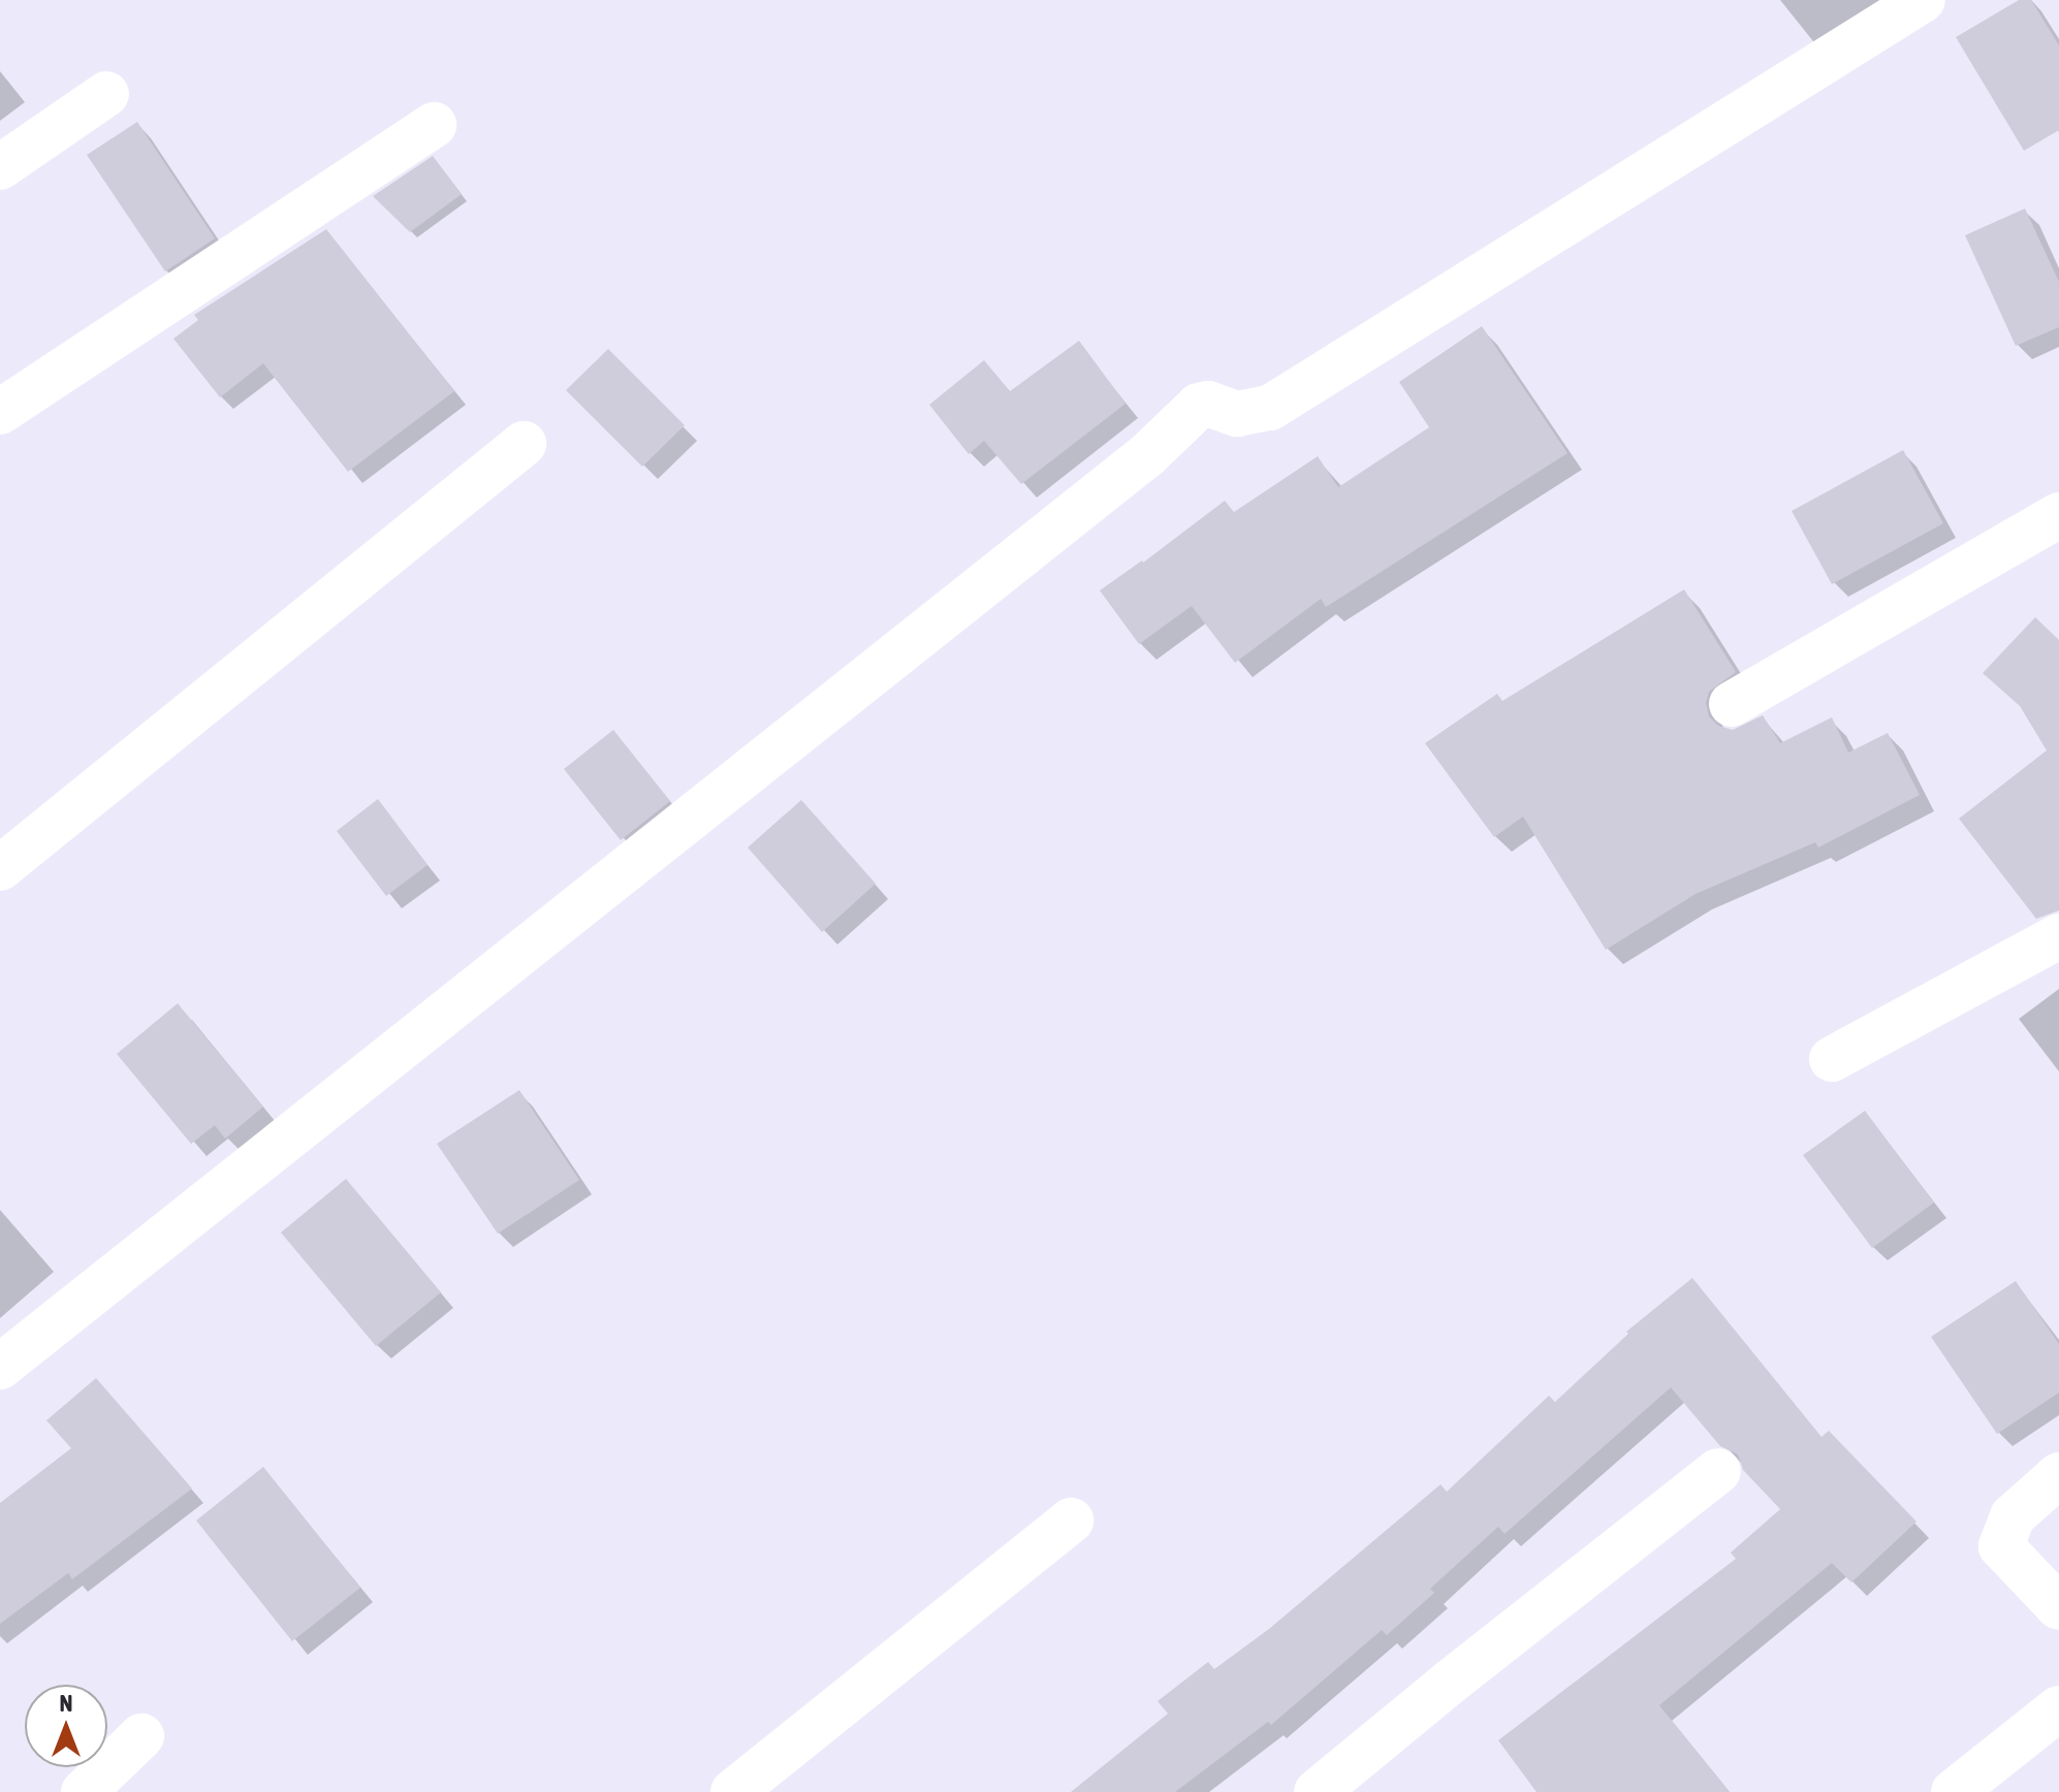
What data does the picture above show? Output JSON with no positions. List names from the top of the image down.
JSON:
{
  "north": "top"
}
